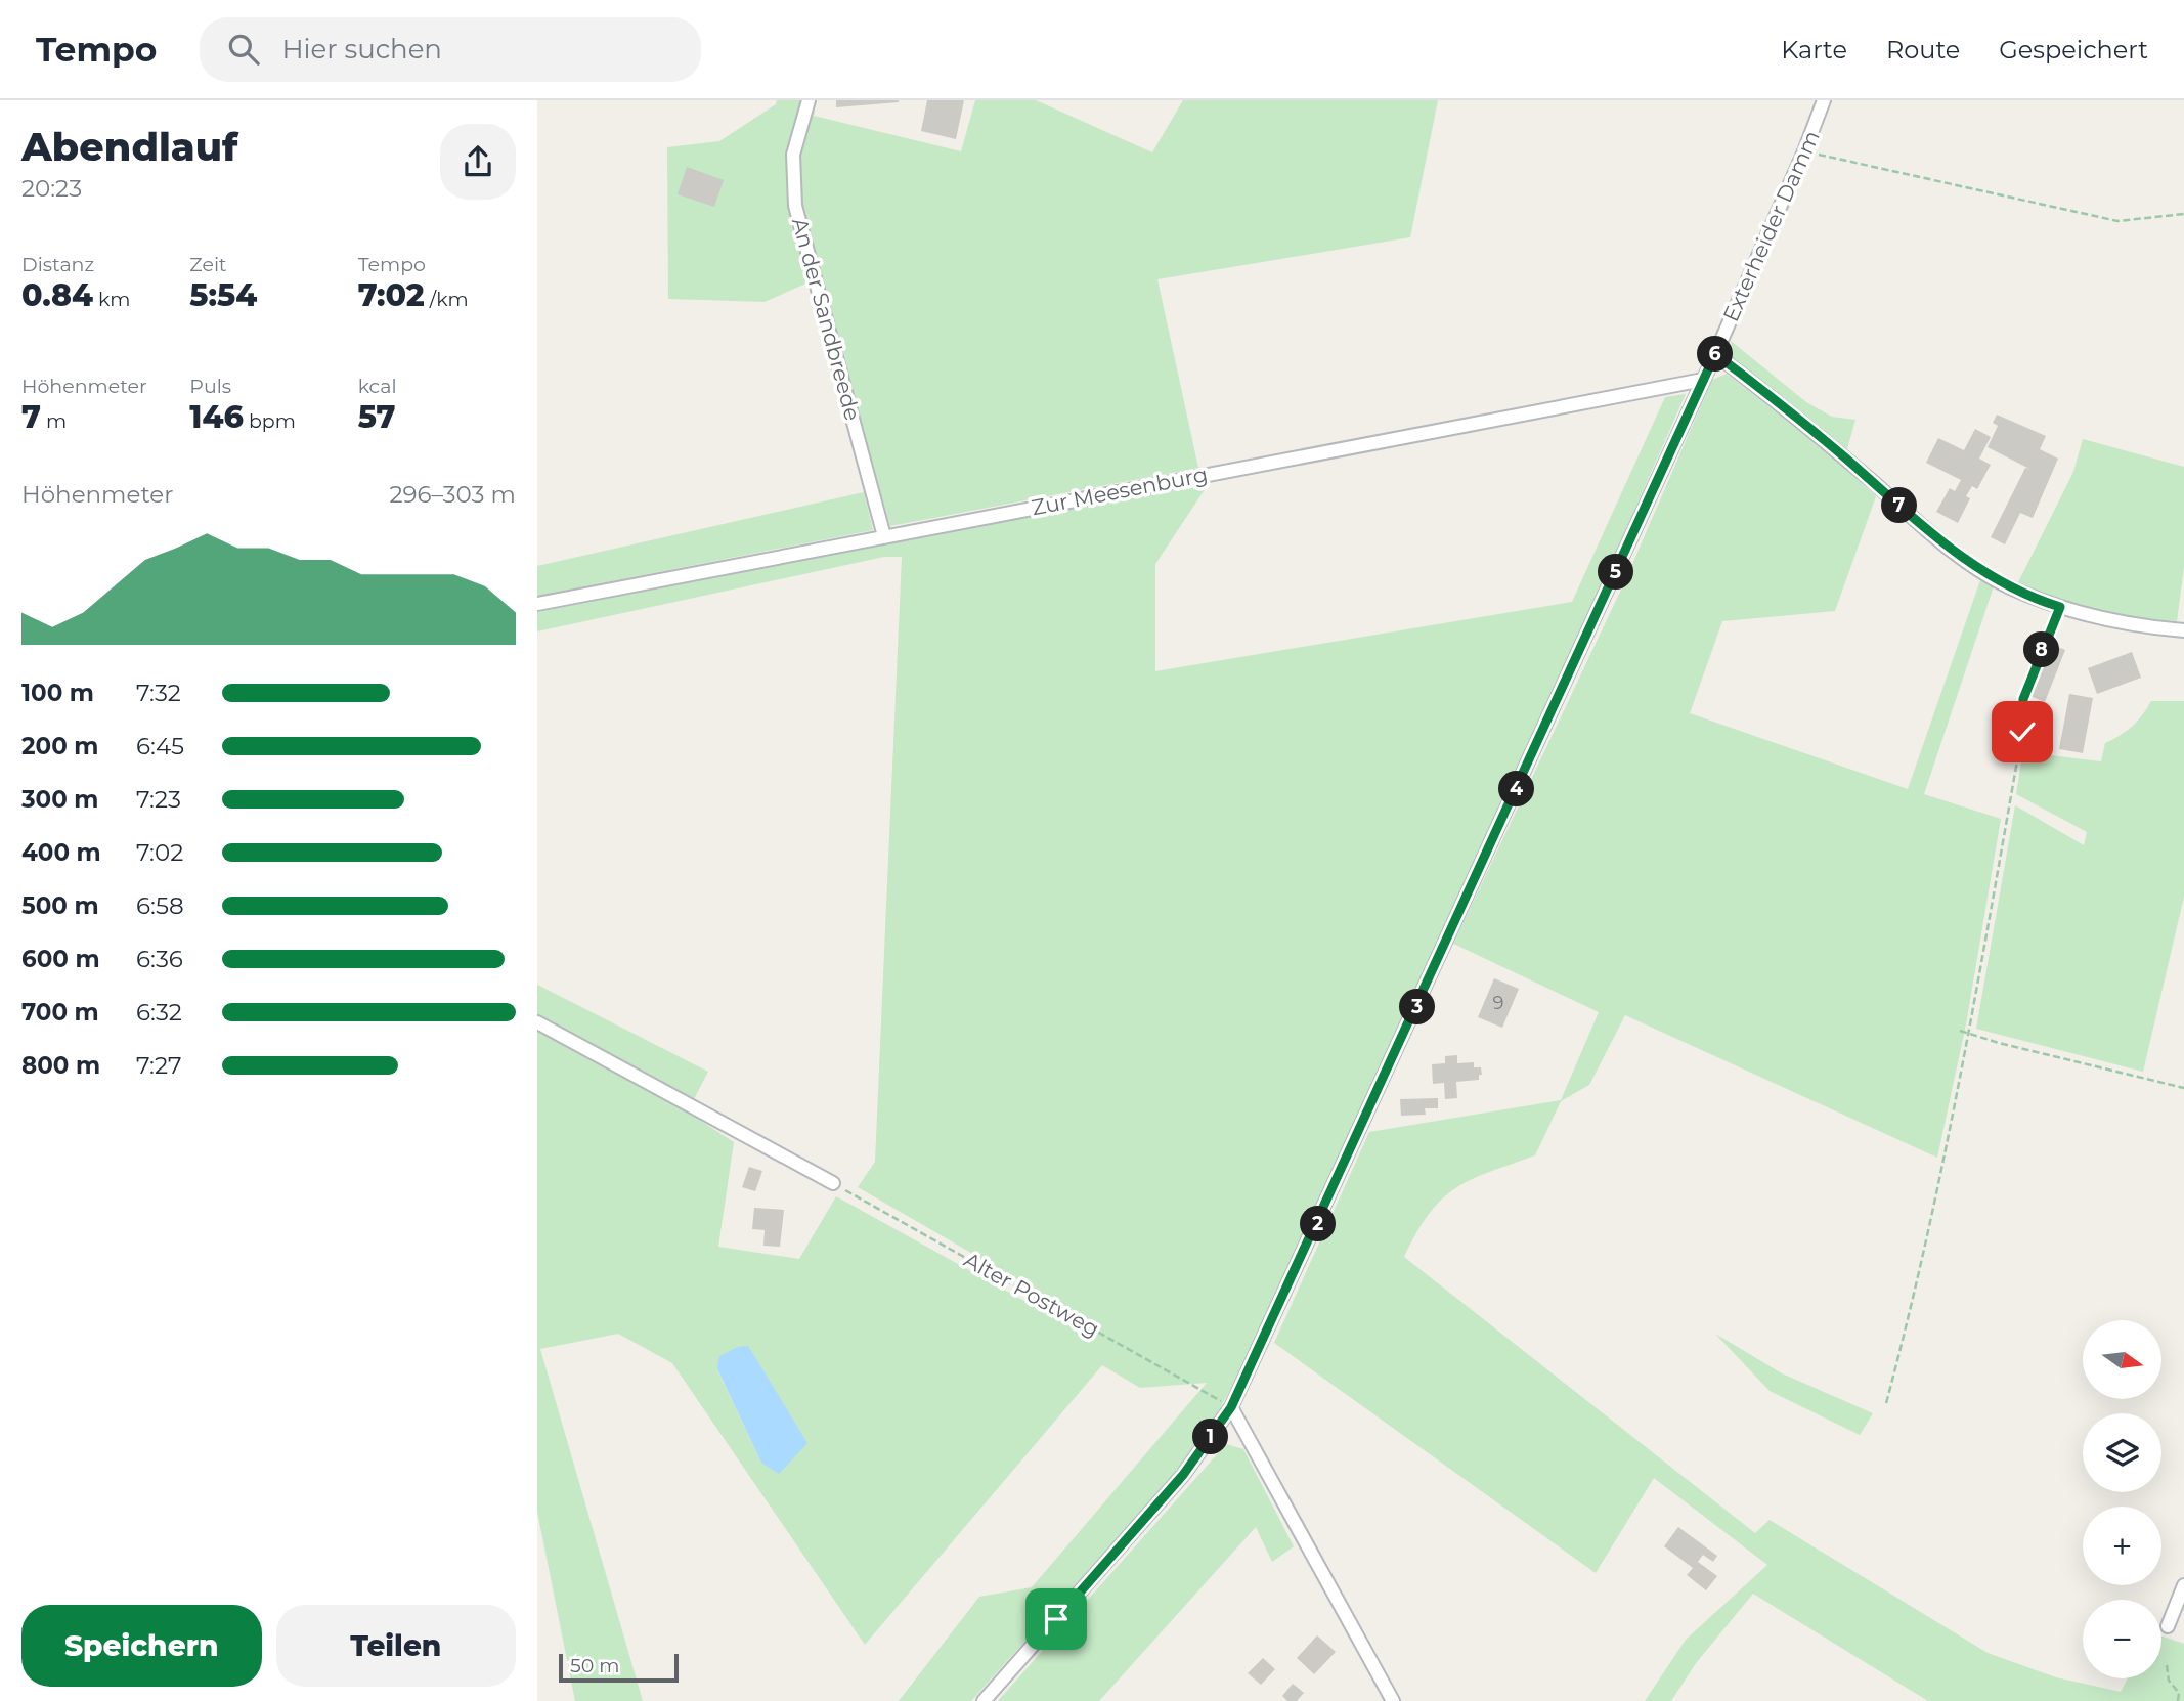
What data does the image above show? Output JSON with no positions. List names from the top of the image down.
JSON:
{
  "streets": {
    "street": ["Exterheider Damm", "An der Sandbreede", "Zur Meesenburg"],
    "path": ["Alter Postweg"]
  },
  "crossings": [
    ["Exterheider Damm", "Zur Meesenburg"],
    ["Exterheider Damm", "Alter Postweg"],
    ["An der Sandbreede", "Zur Meesenburg"]
  ],
  "house_numbers": ["9"],
  "scale_bar": "50 m",
  "north": "right",
  "page": {
    "header": "Tempo",
    "search": "Hier suchen",
    "nav": ["Karte", "Route", "Gespeichert"],
    "heading": ["Abendlauf", "20:23"],
    "stats": [
      ["Distanz", "0.84 km"],
      ["Zeit", "5:54"],
      ["Tempo", "7:02 /km"],
      ["Höhenmeter", "7 m"],
      ["Puls", "146 bpm"],
      ["kcal", "57"]
    ],
    "pins": [
      "6",
      "7",
      "5",
      "8",
      "4",
      "3",
      "2",
      "1"
    ],
    "chart": ["Höhenmeter", "296–303 m"],
    "list": [
      {
        "name": "100 m",
        "note": "7:32"
      },
      {
        "name": "200 m",
        "note": "6:45"
      },
      {
        "name": "300 m",
        "note": "7:23"
      },
      {
        "name": "400 m",
        "note": "7:02"
      },
      {
        "name": "500 m",
        "note": "6:58"
      },
      {
        "name": "600 m",
        "note": "6:36"
      },
      {
        "name": "700 m",
        "note": "6:32"
      },
      {
        "name": "800 m",
        "note": "7:27"
      }
    ],
    "map_buttons": ["+", "−"],
    "buttons": ["Speichern", "Teilen"],
    "scale": "50 m"
  }
}
